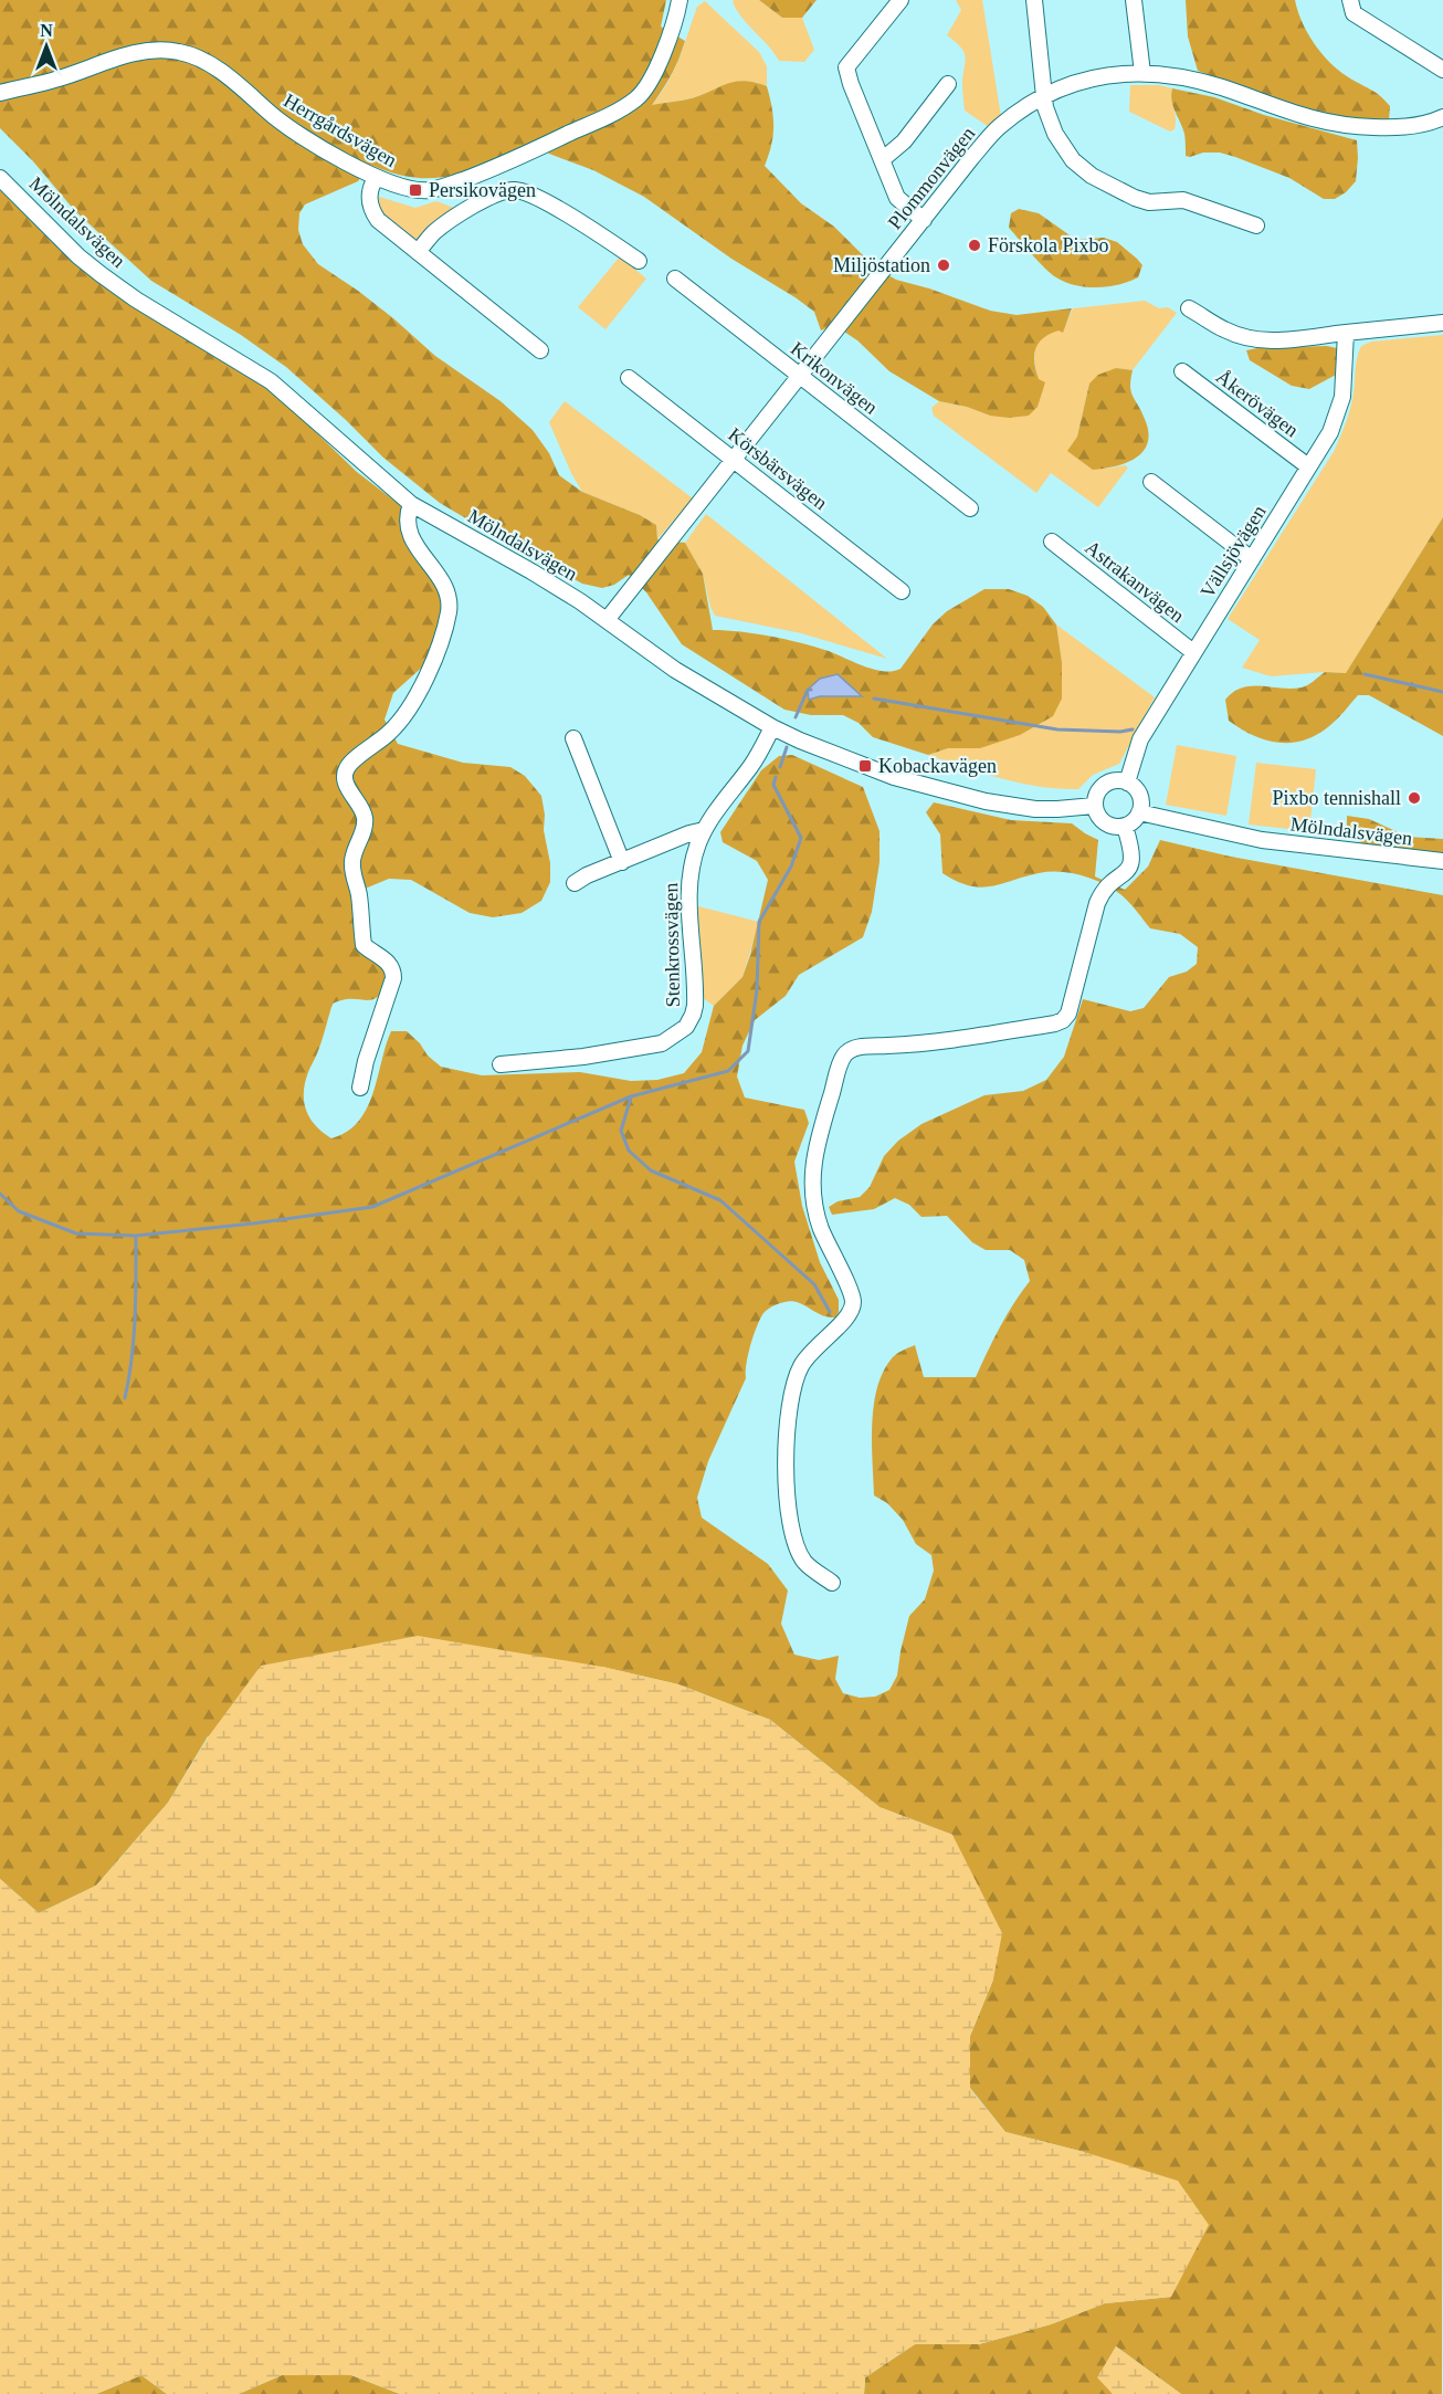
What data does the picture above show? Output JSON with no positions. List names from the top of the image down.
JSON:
{
  "streets": {
    "street": [
      "Herrgårdsvägen",
      "Plommonvägen",
      "Mölndalsvägen",
      "Krikonvägen",
      "Åkerövägen",
      "Körsbärsvägen",
      "Vällsjövägen",
      "Astrakanvägen",
      "Stenkrossvägen"
    ]
  },
  "crossings": [
    ["Plommonvägen", "Mölndalsvägen"],
    ["Plommonvägen", "Krikonvägen"],
    ["Plommonvägen", "Körsbärsvägen"],
    ["Mölndalsvägen", "Vällsjövägen"],
    ["Mölndalsvägen", "Stenkrossvägen"],
    ["Åkerövägen", "Vällsjövägen"],
    ["Vällsjövägen", "Astrakanvägen"]
  ],
  "places": {
    "transit": ["Persikovägen", "Kobackavägen"],
    "other": ["Förskola Pixbo", "Miljöstation", "Pixbo tennishall"]
  },
  "north": "top"
}
